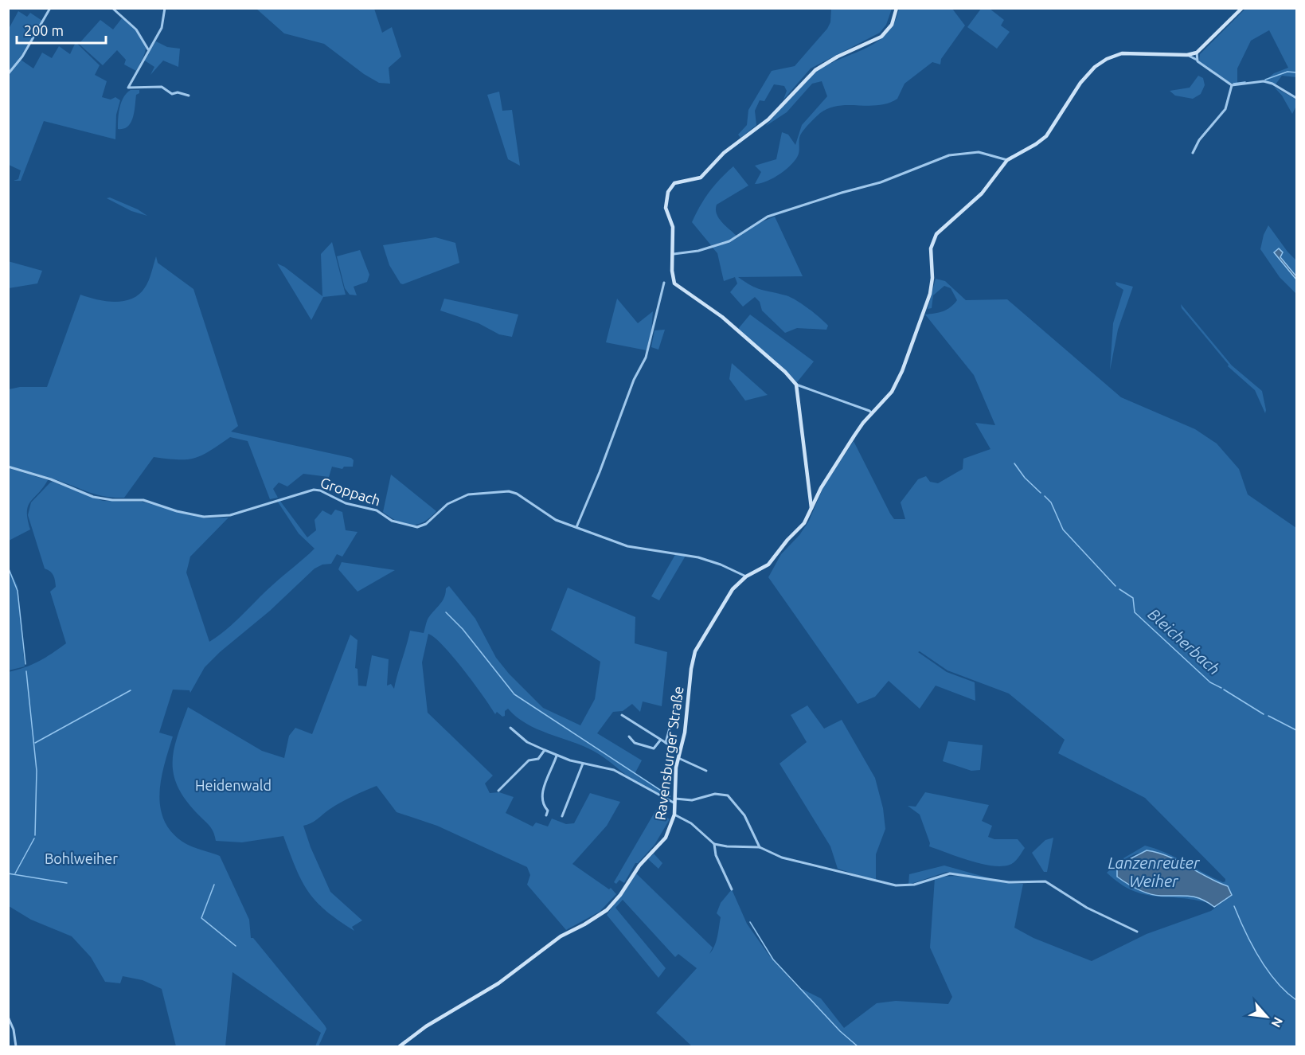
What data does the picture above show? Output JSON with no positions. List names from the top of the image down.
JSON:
{
  "streets": {
    "main road": ["Ravensburger Straße"],
    "street": ["Groppach"]
  },
  "water": ["Bleicherbach", "Lanzenreuter Weiher"],
  "parks": ["Heidenwald", "Bohlweiher"],
  "scale_bar": "200 m",
  "north": "bottom right"
}
